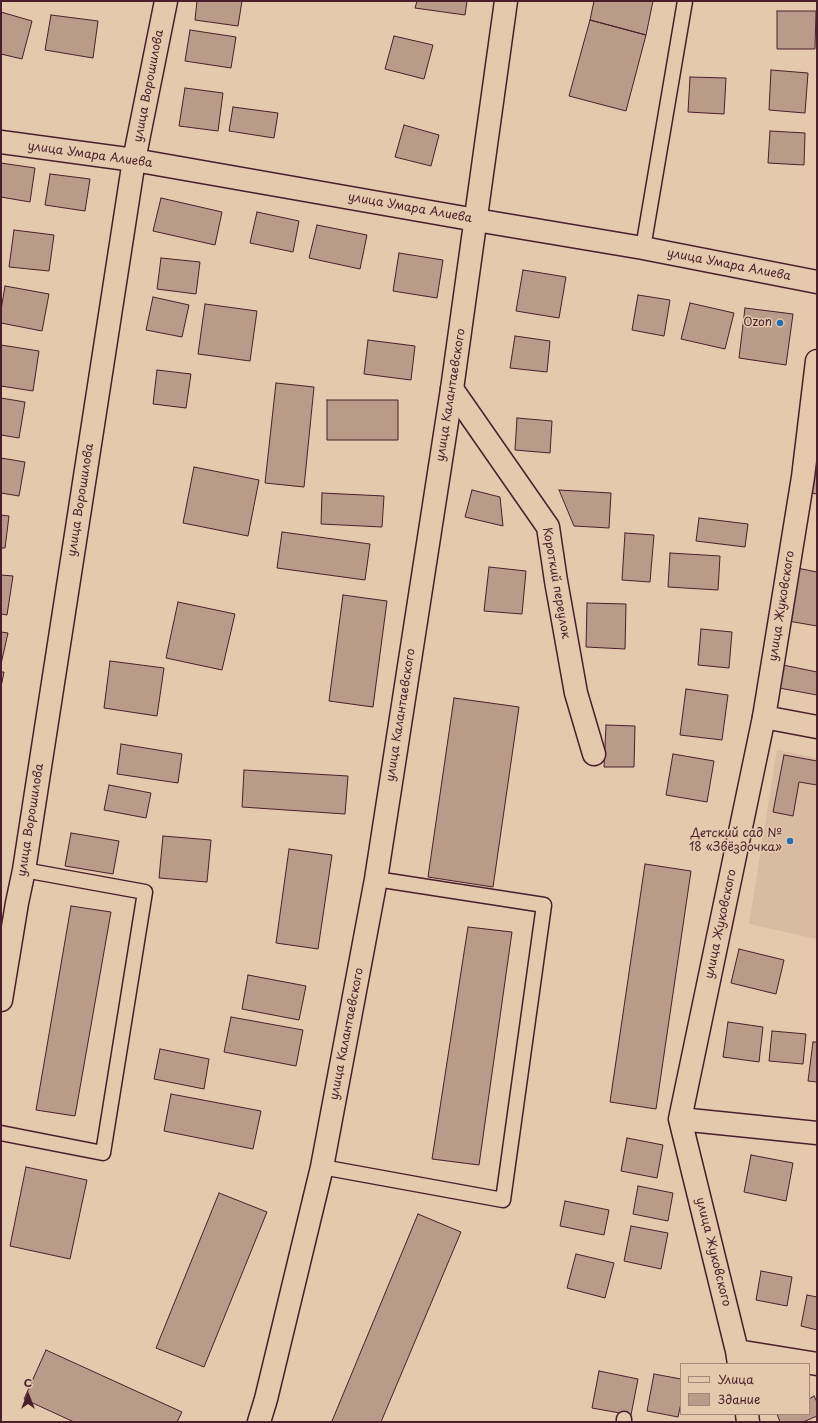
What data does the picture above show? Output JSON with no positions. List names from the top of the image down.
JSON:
{
  "streets": {
    "street": [
      "улица Ворошилова",
      "улица Умара Алиева",
      "улица Калантаевского",
      "Короткий переулок",
      "улица Жуковского"
    ]
  },
  "crossings": [
    ["улица Ворошилова", "улица Умара Алиева"],
    ["улица Умара Алиева", "улица Калантаевского"],
    ["улица Калантаевского", "Короткий переулок"]
  ],
  "places": ["Ozon", "Детский сад № 18 «Звёздочка»"],
  "legend": ["Улица", "Здание"],
  "north": "top"
}
